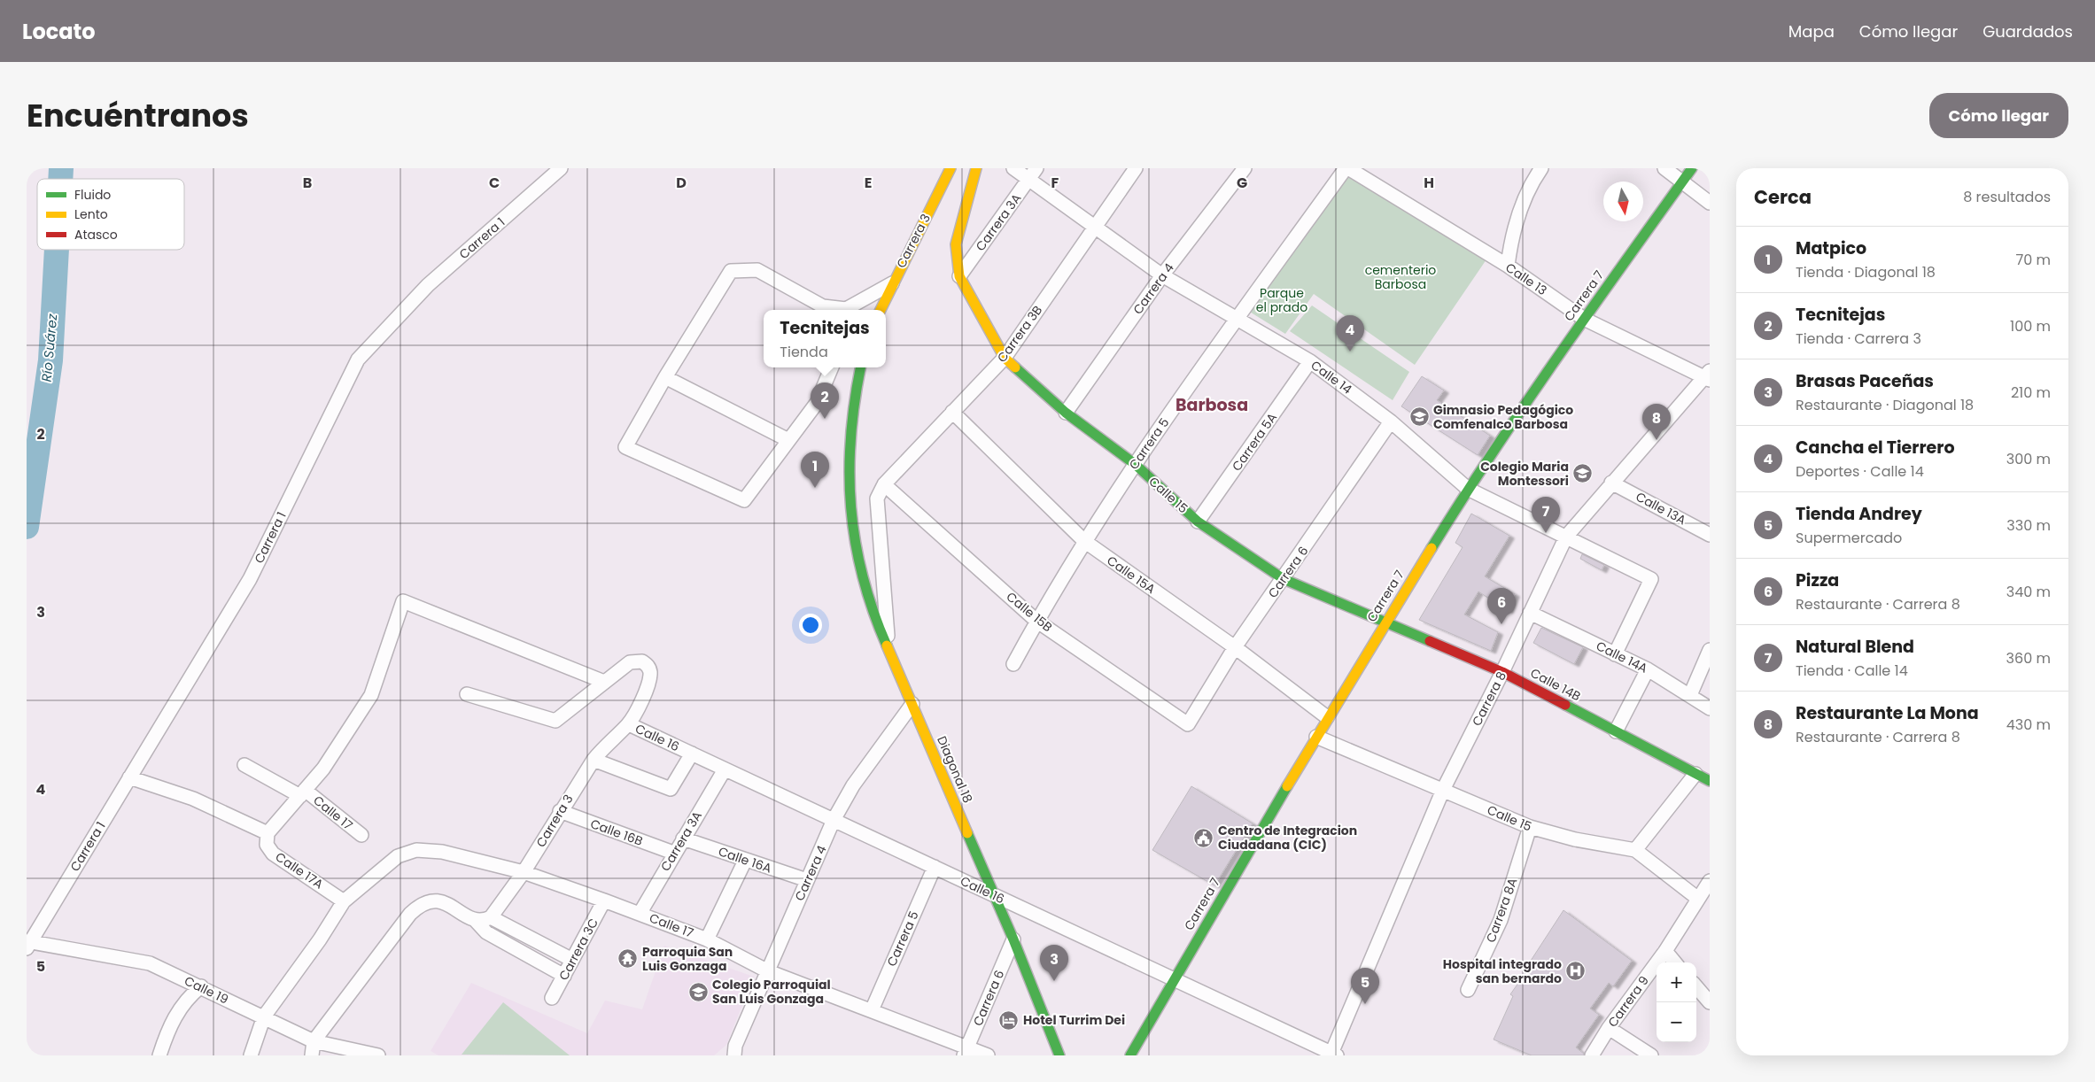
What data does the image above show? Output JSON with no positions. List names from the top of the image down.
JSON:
{
  "streets": {
    "street": [
      "Carrera 3A",
      "Carrera 1",
      "Carrera 3",
      "Calle 13",
      "Carrera 4",
      "Carrera 7",
      "Carrera 3B",
      "Calle 14",
      "Carrera 5A",
      "Carrera 5",
      "Calle 15",
      "Calle 13A",
      "Carrera 6",
      "Calle 15A",
      "Calle 15B",
      "Calle 14A",
      "Calle 14B",
      "Carrera 8",
      "Calle 16",
      "Diagonal 18",
      "Calle 17",
      "Calle 16B",
      "Calle 16A",
      "Calle 17A",
      "Carrera 8A",
      "Carrera 3C",
      "Calle 19",
      "Carrera 9"
    ]
  },
  "crossings": [
    ["Carrera 3A", "Calle 14"],
    ["Carrera 3A", "Calle 15"],
    ["Carrera 3A", "Calle 16"],
    ["Carrera 3A", "Calle 17"],
    ["Carrera 3A", "Calle 16B"],
    ["Carrera 3A", "Calle 16A"],
    ["Carrera 1", "Calle 19"],
    ["Carrera 3", "Calle 16"],
    ["Carrera 3", "Calle 17"],
    ["Carrera 3", "Calle 16B"],
    ["Calle 13", "Carrera 7"],
    ["Calle 13", "Carrera 5"],
    ["Calle 13", "Carrera 8"],
    ["Carrera 4", "Calle 14"],
    ["Carrera 4", "Calle 15"],
    ["Carrera 4", "Calle 16"],
    ["Carrera 4", "Diagonal 18"],
    ["Carrera 4", "Calle 17"],
    ["Carrera 4", "Calle 16A"],
    ["Carrera 7", "Calle 14"],
    ["Carrera 7", "Calle 15"],
    ["Carrera 7", "Calle 15A"],
    ["Carrera 7", "Calle 14B"],
    ["Carrera 7", "Calle 16"],
    ["Carrera 3B", "Calle 14"],
    ["Carrera 3B", "Calle 15"],
    ["Carrera 3B", "Calle 15A"],
    ["Carrera 3B", "Calle 15B"],
    ["Calle 14", "Carrera 5A"],
    ["Calle 14", "Carrera 5"],
    ["Calle 14", "Carrera 6"],
    ["Calle 14", "Calle 14A"],
    ["Calle 14", "Carrera 8"],
    ["Carrera 5A", "Calle 15"],
    ["Carrera 5", "Calle 15"],
    ["Carrera 5", "Calle 15A"],
    ["Carrera 5", "Calle 15B"],
    ["Carrera 5", "Calle 16"],
    ["Carrera 5", "Calle 17"],
    ["Calle 15", "Carrera 6"],
    ["Calle 15", "Calle 14B"],
    ["Calle 15", "Carrera 8"],
    ["Calle 15", "Carrera 8A"],
    ["Calle 15", "Carrera 9"],
    ["Calle 13A", "Carrera 8"],
    ["Carrera 6", "Calle 15A"],
    ["Carrera 6", "Calle 15B"],
    ["Carrera 6", "Diagonal 18"],
    ["Carrera 6", "Calle 17"],
    ["Calle 14A", "Carrera 8"],
    ["Calle 14B", "Carrera 8"],
    ["Carrera 8", "Calle 16"],
    ["Calle 16", "Diagonal 18"],
    ["Calle 17", "Calle 17A"],
    ["Calle 17", "Carrera 3C"],
    ["Calle 17", "Calle 19"]
  ],
  "districts": ["Barbosa"],
  "water": ["Río Suárez"],
  "parks": ["cementerio Barbosa", "Parque el prado"],
  "places": {
    "school or university": ["Gimnasio Pedagógico Comfenalco Barbosa", "Colegio Maria Montessori", "Colegio Parroquial San Luis Gonzaga"],
    "public building": ["Centro de Integracion Ciudadana (CIC)"],
    "temple": ["Parroquia San Luis Gonzaga"],
    "hospital": ["Hospital integrado san bernardo"],
    "hotel": ["Hotel Turrim Dei"]
  },
  "legend": ["Fluido", "Lento", "Atasco"],
  "north": "bottom",
  "page": {
    "header": "Locato",
    "nav": ["Mapa", "Cómo llegar", "Guardados"],
    "title": "Encuéntranos",
    "buttons": "Cómo llegar",
    "heading": ["Cerca", "8 resultados"],
    "list": [
      {
        "mark": "1",
        "name": "Matpico",
        "note": "Tienda · Diagonal 18",
        "value": "70 m"
      },
      {
        "mark": "2",
        "name": "Tecnitejas",
        "note": "Tienda · Carrera 3",
        "value": "100 m"
      },
      {
        "mark": "3",
        "name": "Brasas Paceñas",
        "note": "Restaurante · Diagonal 18",
        "value": "210 m"
      },
      {
        "mark": "4",
        "name": "Cancha el Tierrero",
        "note": "Deportes · Calle 14",
        "value": "300 m"
      },
      {
        "mark": "5",
        "name": "Tienda Andrey",
        "note": "Supermercado",
        "value": "330 m"
      },
      {
        "mark": "6",
        "name": "Pizza",
        "note": "Restaurante · Carrera 8",
        "value": "340 m"
      },
      {
        "mark": "7",
        "name": "Natural Blend",
        "note": "Tienda · Calle 14",
        "value": "360 m"
      },
      {
        "mark": "8",
        "name": "Restaurante La Mona",
        "note": "Restaurante · Carrera 8",
        "value": "430 m"
      }
    ],
    "popup": ["Tecnitejas", "Tienda"],
    "pins": [
      "4",
      "2",
      "8",
      "1",
      "7",
      "6",
      "3",
      "5"
    ],
    "map_buttons": ["+", "−"]
  },
  "grid": {
    "columns": [
      "B",
      "C",
      "D",
      "E",
      "F",
      "G",
      "H"
    ],
    "rows": [
      "2",
      "3",
      "4",
      "5"
    ]
  }
}
